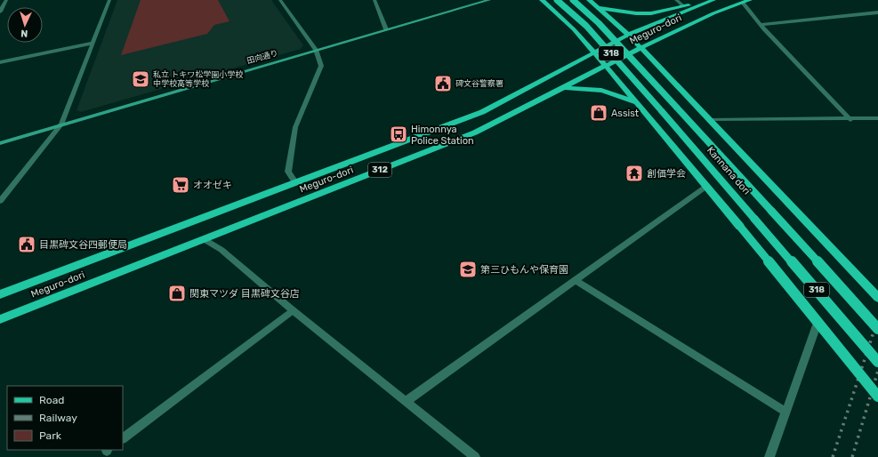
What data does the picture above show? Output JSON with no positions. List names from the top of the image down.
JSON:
{
  "streets": {
    "main road": [
      "Meguro-dori",
      "318",
      "312",
      "Kannana dori"
    ],
    "street": ["田向通り"]
  },
  "places": {
    "school or university": ["私立 トキワ松学園小学校 中学校高等学校", "第三ひもんや保育園"],
    "public building": ["碑文谷警察署", "目黒碑文谷四郵便局"],
    "shop": ["Assist", "関東マツダ 目黒碑文谷店"],
    "bus stop": ["Himonnya Police Station"],
    "temple": ["創価学会"],
    "supermarket": ["オオゼキ"]
  },
  "legend": ["Road", "Railway", "Park"],
  "north": "bottom"
}
